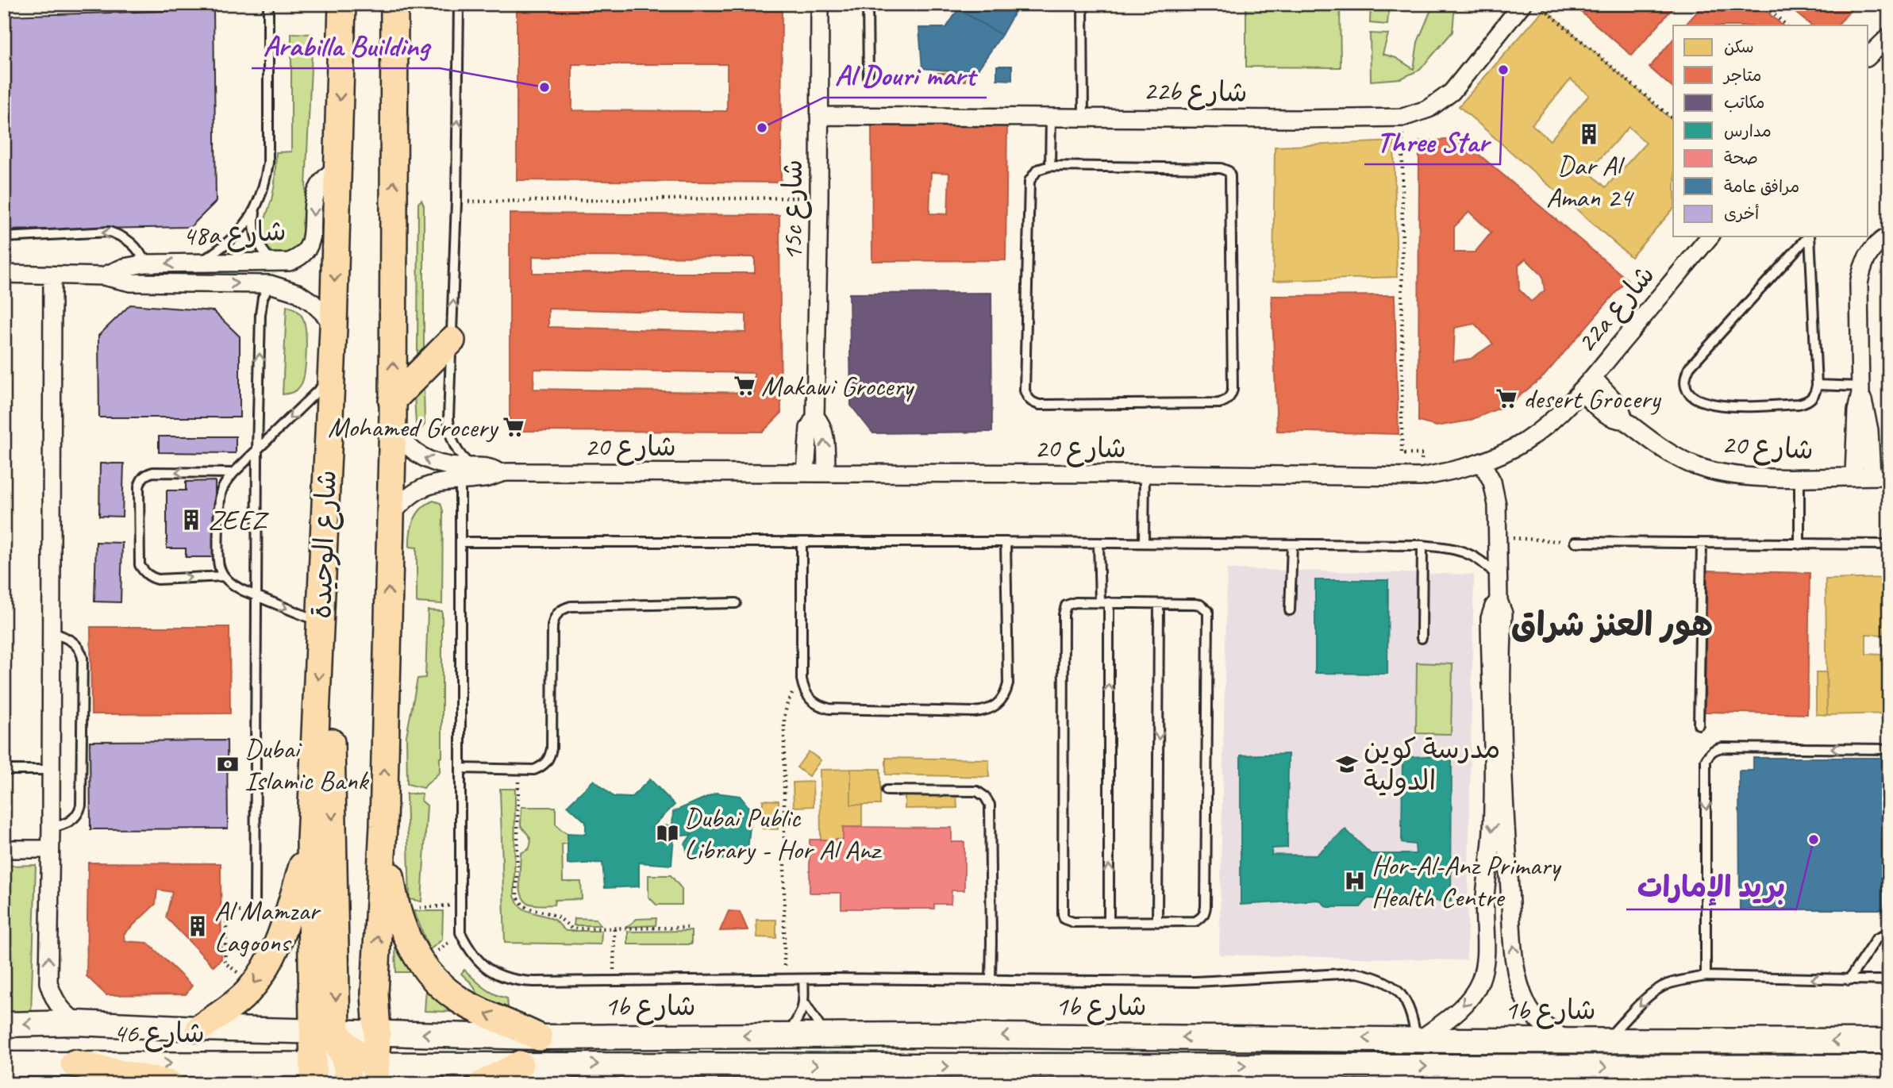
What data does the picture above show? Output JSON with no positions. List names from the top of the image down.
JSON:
{
  "streets": {
    "main road": ["شارع الوحيدة"],
    "street": [
      "22b شارع",
      "15c شارع",
      "48a شارع",
      "22a شارع",
      "شارع 20",
      "1b شارع",
      "شارع 46"
    ]
  },
  "crossings": [
    ["22b شارع", "15c شارع"],
    ["15c شارع", "شارع 20"],
    ["48a شارع", "شارع الوحيدة"],
    ["22a شارع", "شارع 20"],
    ["شارع الوحيدة", "1b شارع"],
    ["شارع الوحيدة", "شارع 46"],
    ["1b شارع", "شارع 46"]
  ],
  "districts": ["هور العنز شراق"],
  "places": {
    "other": [
      "Three Star",
      "Arabilla Building",
      "Al Douri mart",
      "بريد الإمارات"
    ],
    "building": ["Dar Al Aman 24", "ZEEZ", "Al Mamzar Lagoons"],
    "supermarket": ["Makawi Grocery", "desert Grocery", "Mohamed Grocery"],
    "bank": ["Dubai Islamic Bank"],
    "school or university": ["مدرسة كوين الدولية"],
    "library": ["Dubai Public Library - Hor Al Anz"],
    "hospital": ["Hor-Al-Anz Primary Health Centre"]
  },
  "legend": [
    "سكن",
    "متاجر",
    "مكاتب",
    "مدارس",
    "صحة",
    "مرافق عامة",
    "أخرى"
  ]
}
